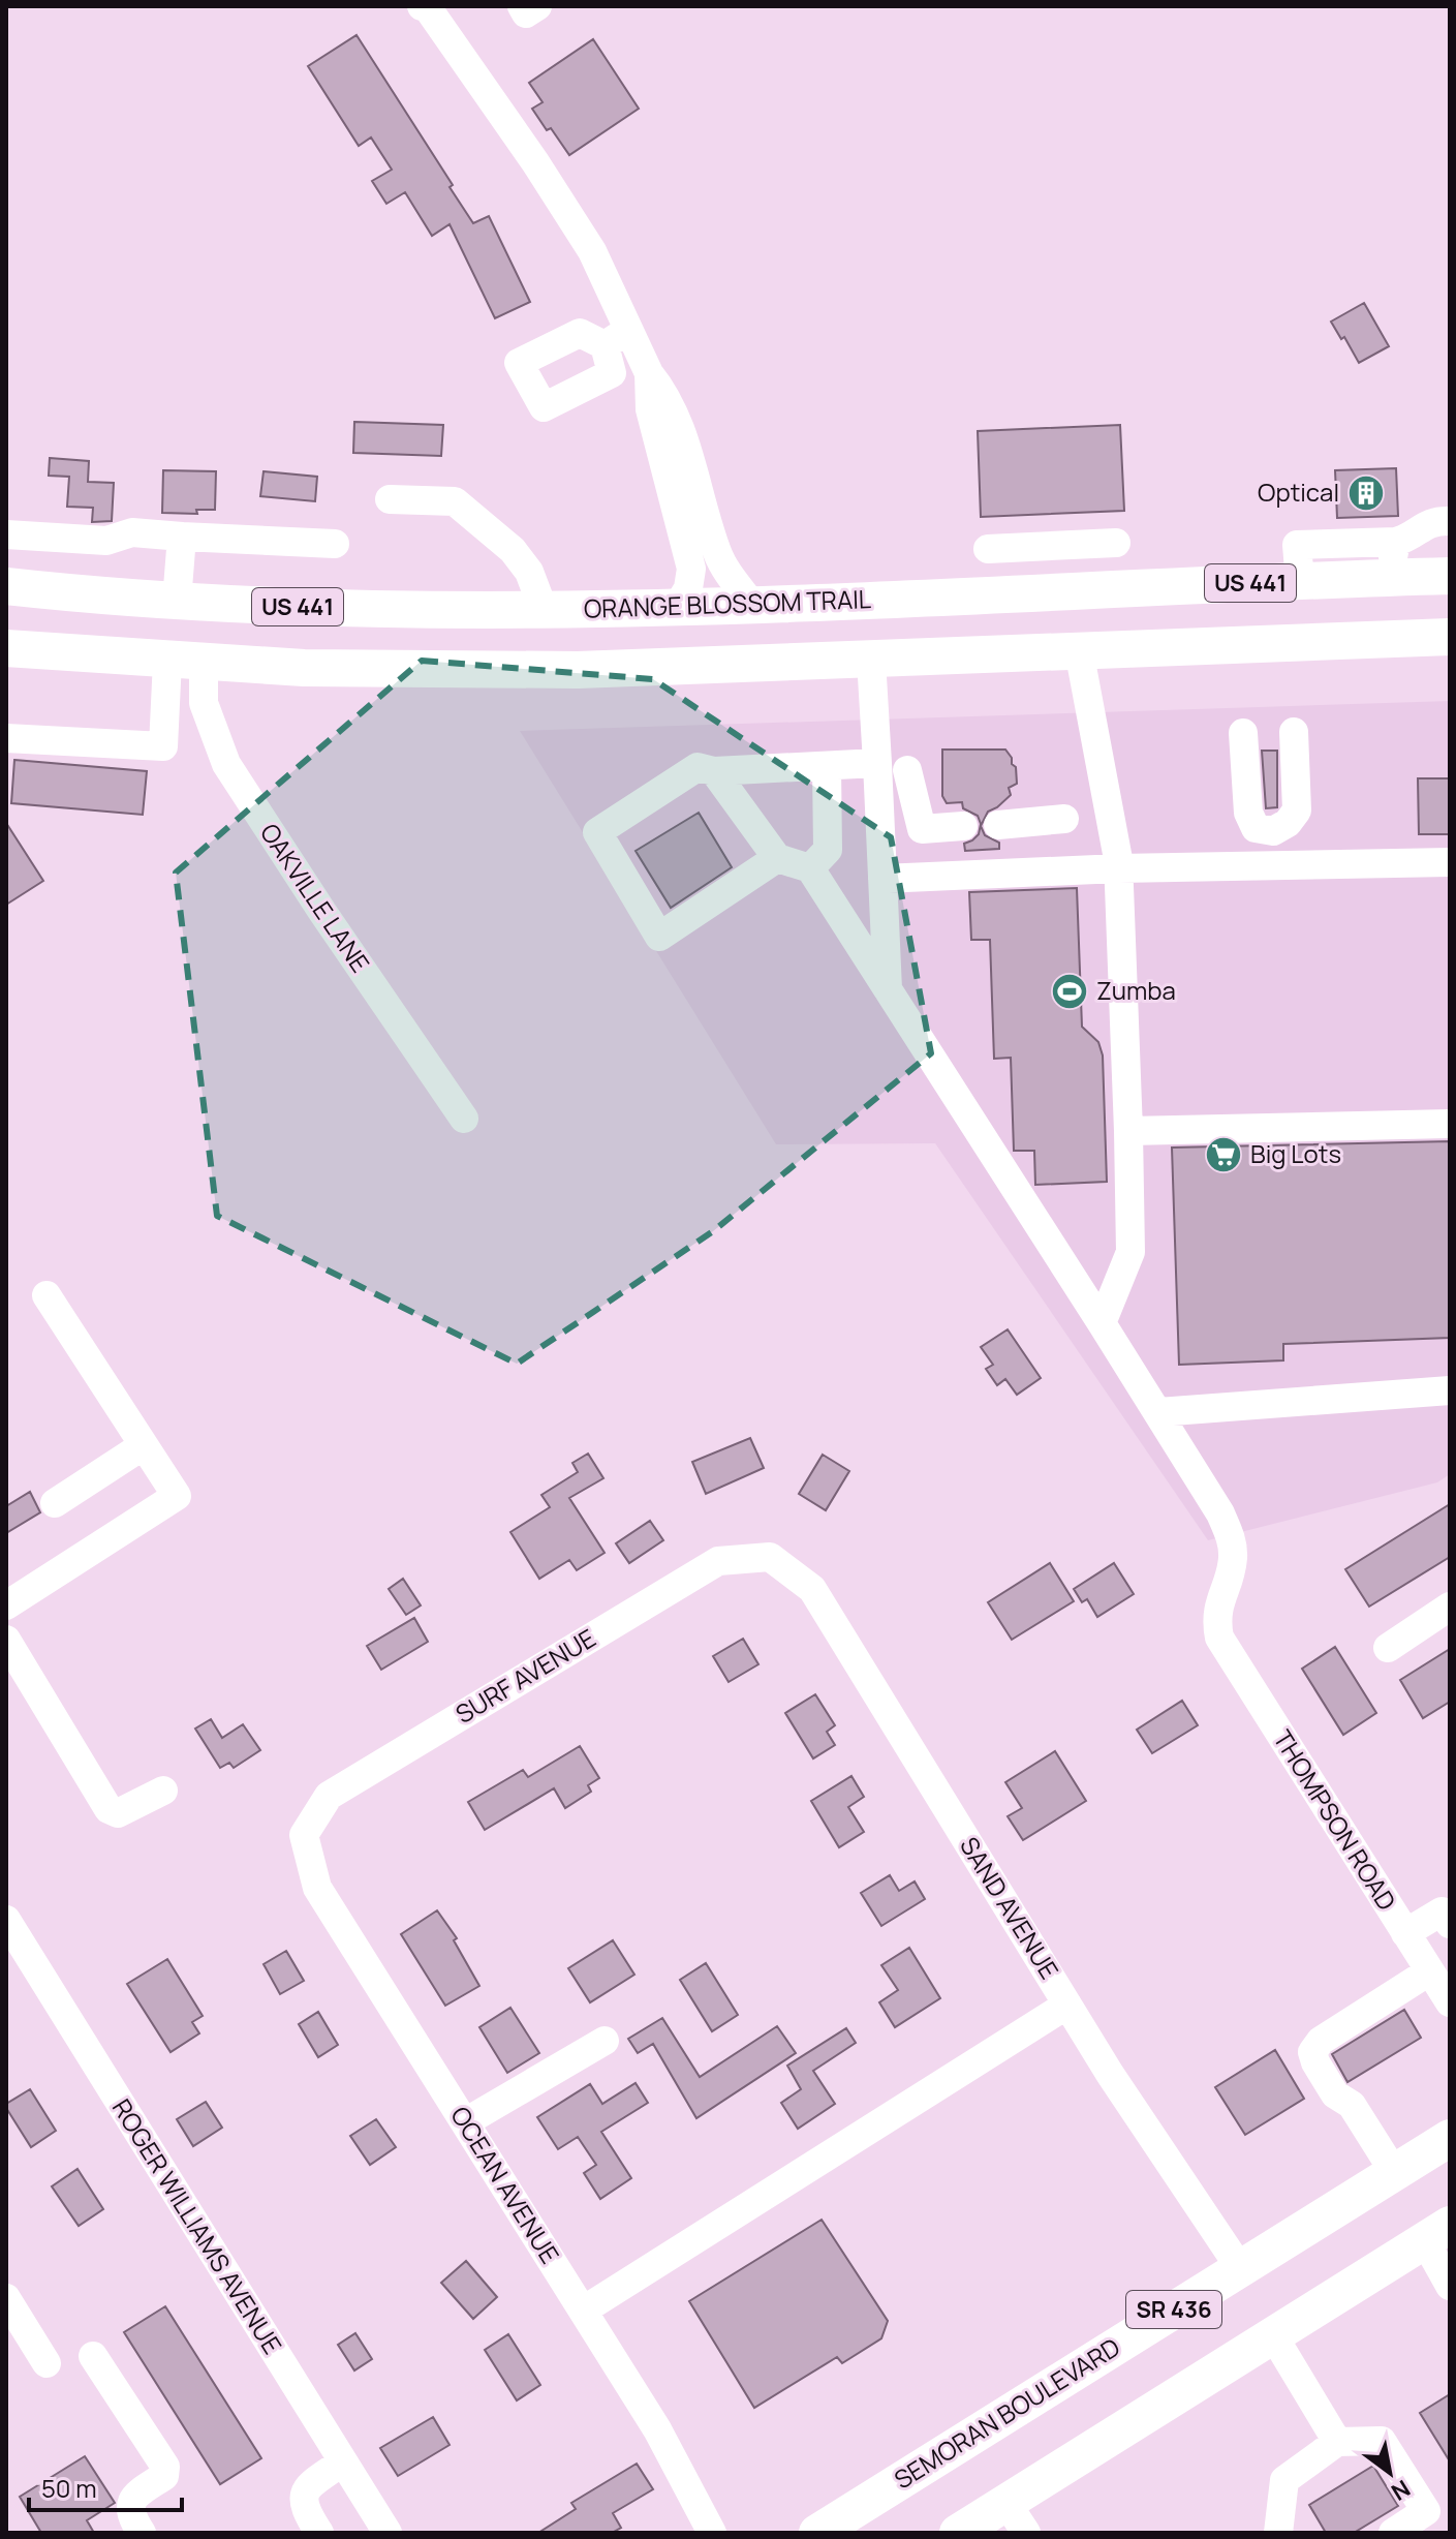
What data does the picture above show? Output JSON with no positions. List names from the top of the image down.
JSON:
{
  "streets": {
    "main road": [
      "US 441",
      "ORANGE BLOSSOM TRAIL",
      "SR 436",
      "SEMORAN BOULEVARD"
    ],
    "street": [
      "OAKVILLE LANE",
      "SURF AVENUE",
      "THOMPSON ROAD",
      "SAND AVENUE",
      "OCEAN AVENUE",
      "ROGER WILLIAMS AVENUE"
    ]
  },
  "crossings": [
    ["SURF AVENUE", "SAND AVENUE"],
    ["SURF AVENUE", "OCEAN AVENUE"],
    ["SAND AVENUE", "SEMORAN BOULEVARD"]
  ],
  "places": {
    "building": ["Optical"],
    "sports": ["Zumba"],
    "supermarket": ["Big Lots"]
  },
  "scale_bar": "50 m",
  "north": "bottom right"
}
